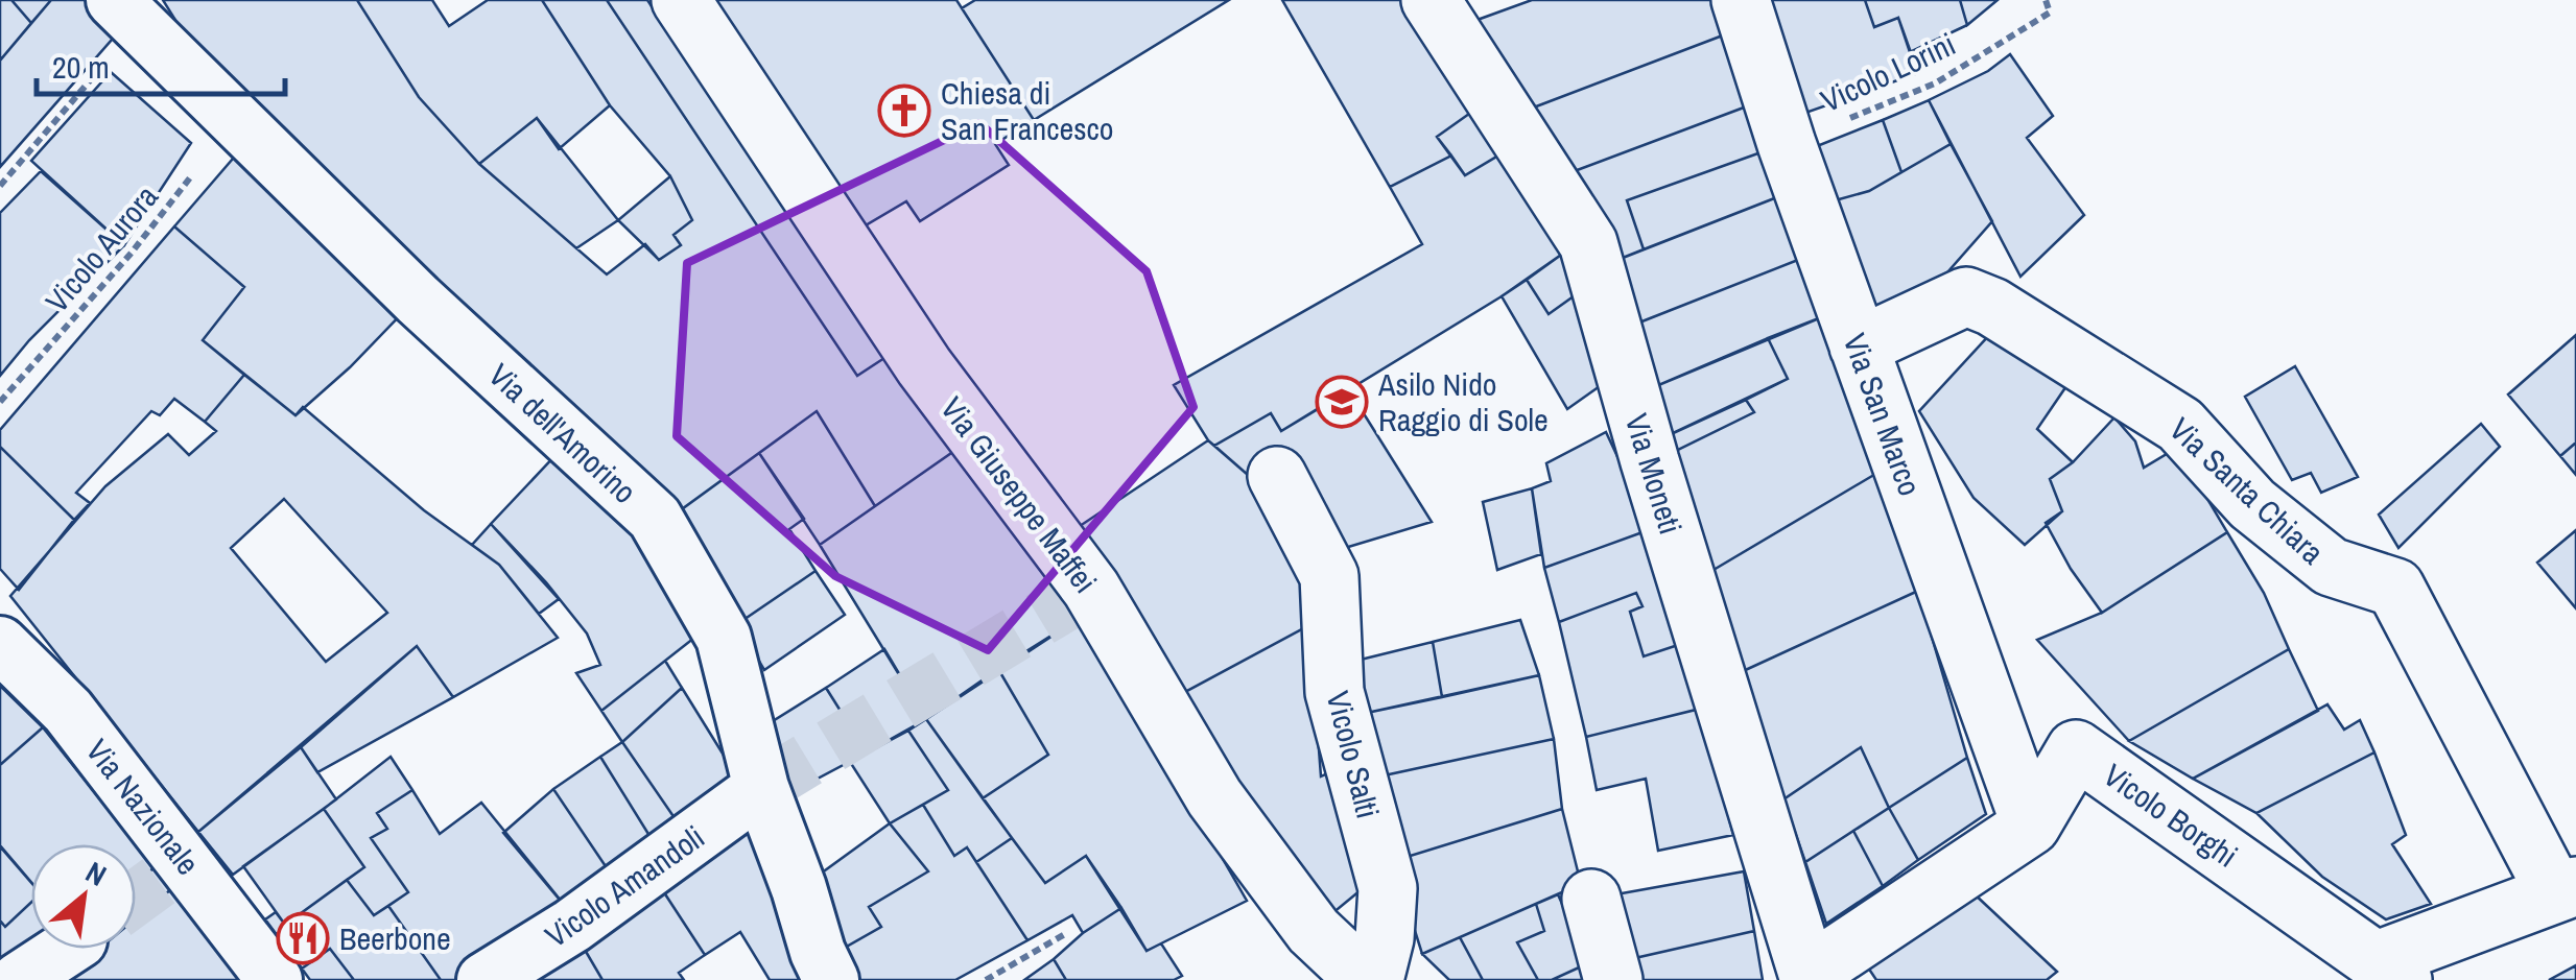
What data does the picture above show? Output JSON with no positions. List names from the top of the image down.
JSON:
{
  "streets": {
    "street": [
      "Via San Marco",
      "Via dell'Amorino",
      "Via Moneti",
      "Via Santa Chiara",
      "Via Giuseppe Maffei",
      "Vicolo Salti",
      "Via Nazionale",
      "Vicolo Borghi",
      "Vicolo Amandoli"
    ],
    "path": ["Vicolo Lorini", "Vicolo Aurora"]
  },
  "crossings": [
    ["Vicolo Lorini", "Via San Marco"],
    ["Vicolo Aurora", "Via dell'Amorino"],
    ["Via San Marco", "Via Santa Chiara"],
    ["Via San Marco", "Vicolo Borghi"],
    ["Via dell'Amorino", "Vicolo Amandoli"],
    ["Via Moneti", "Vicolo Borghi"],
    ["Via Giuseppe Maffei", "Vicolo Salti"]
  ],
  "places": {
    "church": ["Chiesa di San Francesco"],
    "school or university": ["Asilo Nido Raggio di Sole"],
    "restaurant": ["Beerbone"]
  },
  "scale_bar": "20 m",
  "north": "top right"
}
